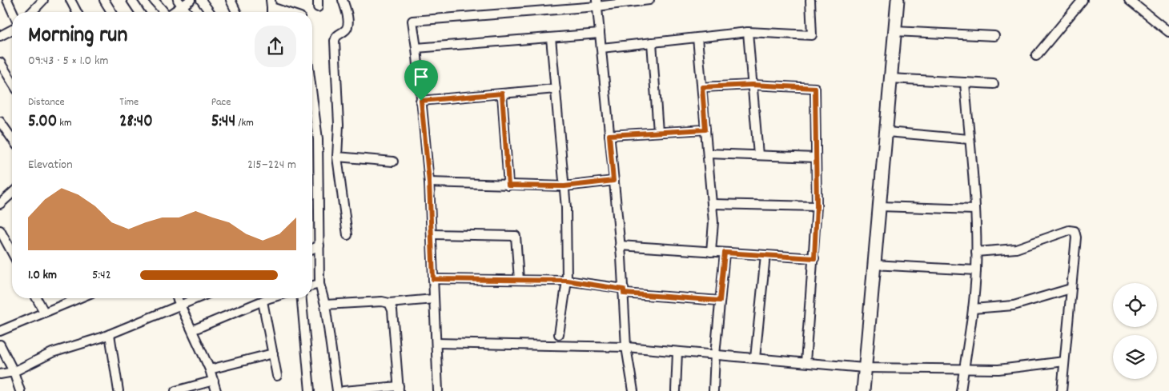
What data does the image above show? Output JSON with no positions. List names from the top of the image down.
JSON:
{
  "page": {
    "heading": ["Morning run", "09:43 · 5 × 1.0 km"],
    "stats": [
      ["Distance", "5.00 km"],
      ["Time", "28:40"],
      ["Pace", "5:44 /km"]
    ],
    "chart": ["Elevation", "215–224 m"],
    "list": [
      {
        "name": "1.0 km",
        "note": "5:42"
      }
    ]
  }
}
